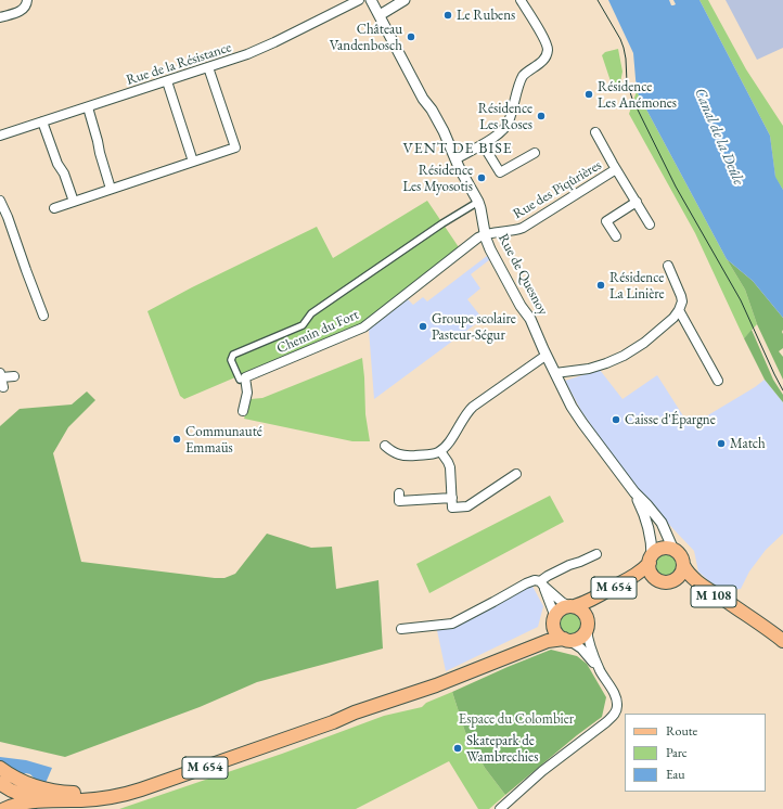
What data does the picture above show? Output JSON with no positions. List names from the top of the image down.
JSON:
{
  "streets": {
    "main road": ["M 654", "M 108"],
    "street": [
      "Rue de la Résistance",
      "Rue des Piqûrières",
      "Rue de Quesnoy",
      "Chemin du Fort"
    ]
  },
  "crossings": [
    ["Rue des Piqûrières", "Rue de Quesnoy"],
    ["Rue des Piqûrières", "Chemin du Fort"],
    ["Rue de Quesnoy", "Chemin du Fort"],
    ["Rue de Quesnoy", "M 654"],
    ["Rue de Quesnoy", "M 108"],
    ["M 654", "M 108"]
  ],
  "districts": ["VENT DE BISE"],
  "water": ["Canal de la Deûle"],
  "parks": ["Espace du Colombier"],
  "places": [
    "Le Rubens",
    "Château Vandenbosch",
    "Résidence Les Anémones",
    "Résidence Les Roses",
    "Résidence Les Myosotis",
    "Résidence La Linière",
    "Groupe scolaire Pasteur-Ségur",
    "Caisse d'Épargne",
    "Communauté Emmaüs",
    "Match",
    "Skatepark de Wambrechies"
  ],
  "legend": ["Route", "Parc", "Eau"]
}
